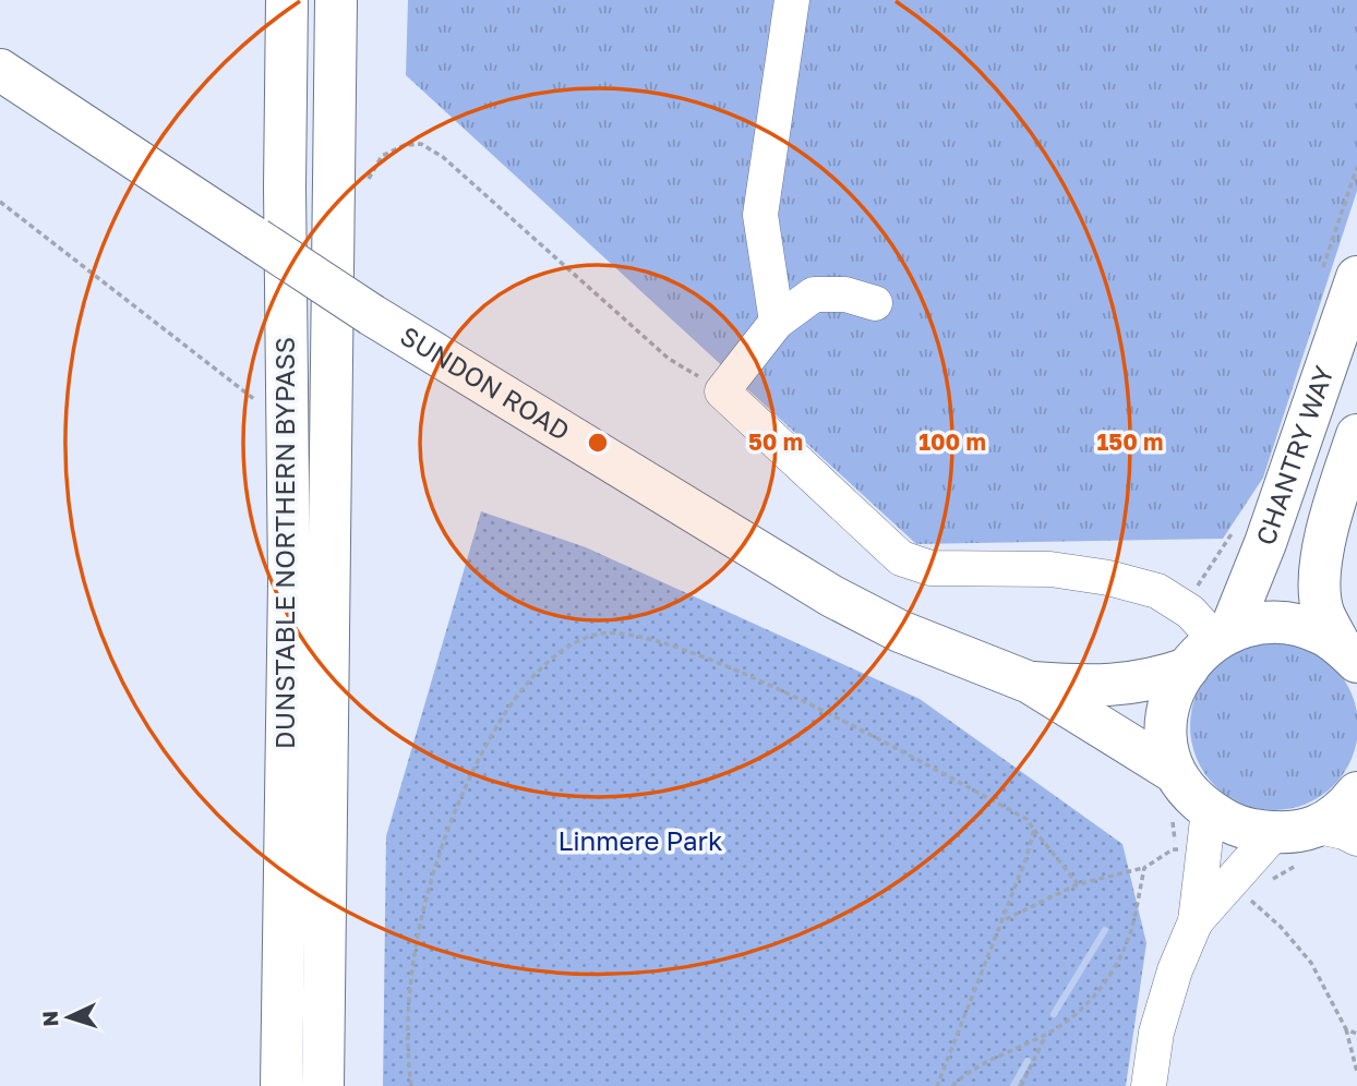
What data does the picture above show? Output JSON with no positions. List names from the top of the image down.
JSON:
{
  "streets": {
    "main road": ["SUNDON ROAD", "CHANTRY WAY", "DUNSTABLE NORTHERN BYPASS"]
  },
  "crossings": [
    ["SUNDON ROAD", "CHANTRY WAY"]
  ],
  "parks": ["Linmere Park"],
  "north": "left",
  "rings": ["50 m", "100 m", "150 m"]
}
